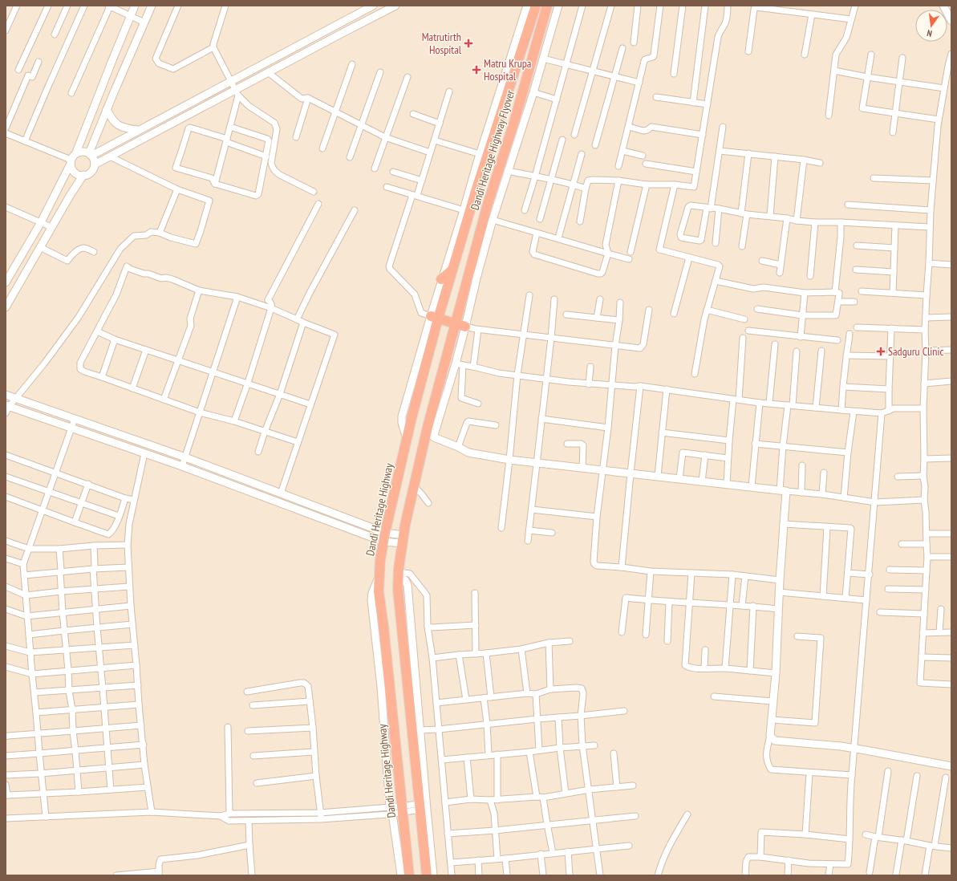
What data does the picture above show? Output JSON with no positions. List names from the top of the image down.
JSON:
{
  "streets": {
    "highway": ["Dandi Heritage Highway Flyover", "Dandi Heritage Highway"]
  },
  "crossings": [
    ["Dandi Heritage Highway Flyover", "Dandi Heritage Highway"]
  ],
  "places": {
    "health": ["Matrutirth Hospital", "Matru Krupa Hospital", "Sadguru Clinic"]
  },
  "north": "bottom"
}
